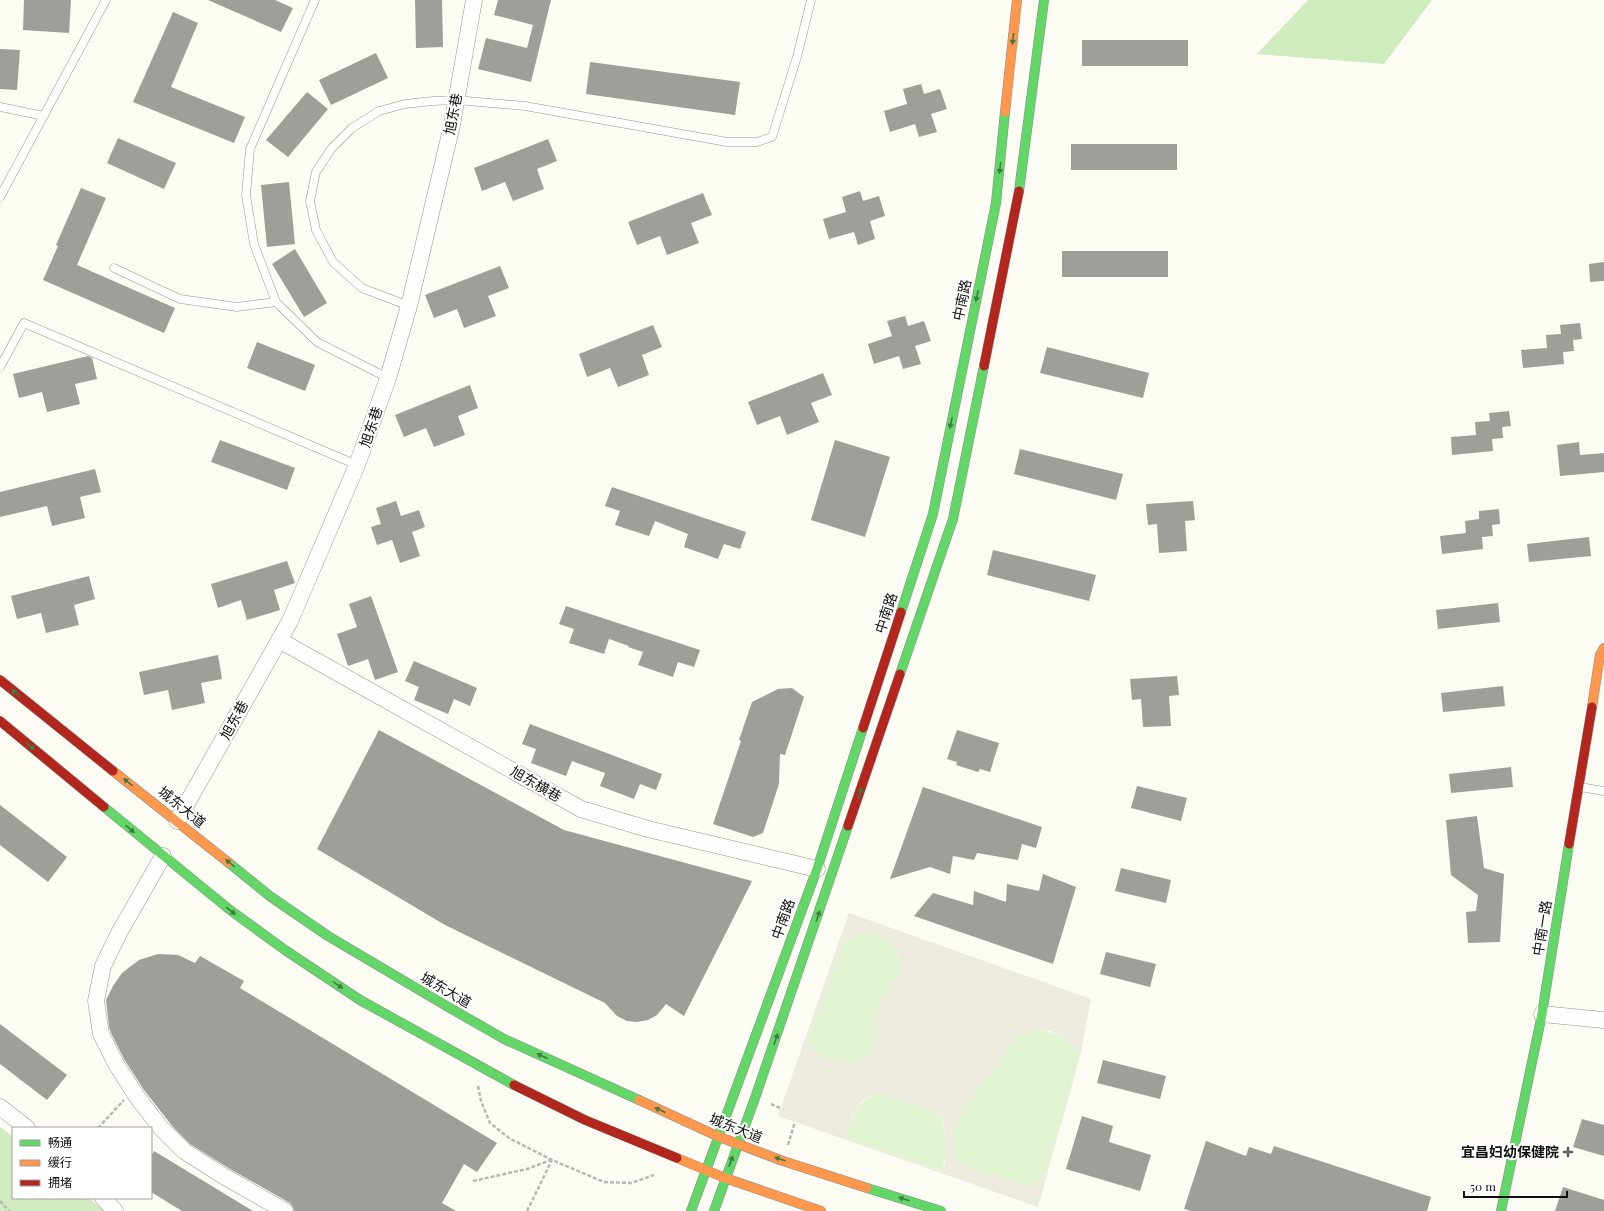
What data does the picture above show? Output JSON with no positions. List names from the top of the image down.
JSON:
{
  "streets": {
    "main road": ["中南路", "城东大道", "中南一路"],
    "street": ["旭东巷", "旭东横巷"]
  },
  "crossings": [
    ["旭东巷", "旭东横巷"],
    ["旭东巷", "城东大道"],
    ["中南路", "旭东横巷"],
    ["中南路", "城东大道"]
  ],
  "places": {
    "health": ["宜昌妇幼保健院"]
  },
  "legend": ["畅通", "缓行", "拥堵"],
  "scale_bar": "50 m"
}
